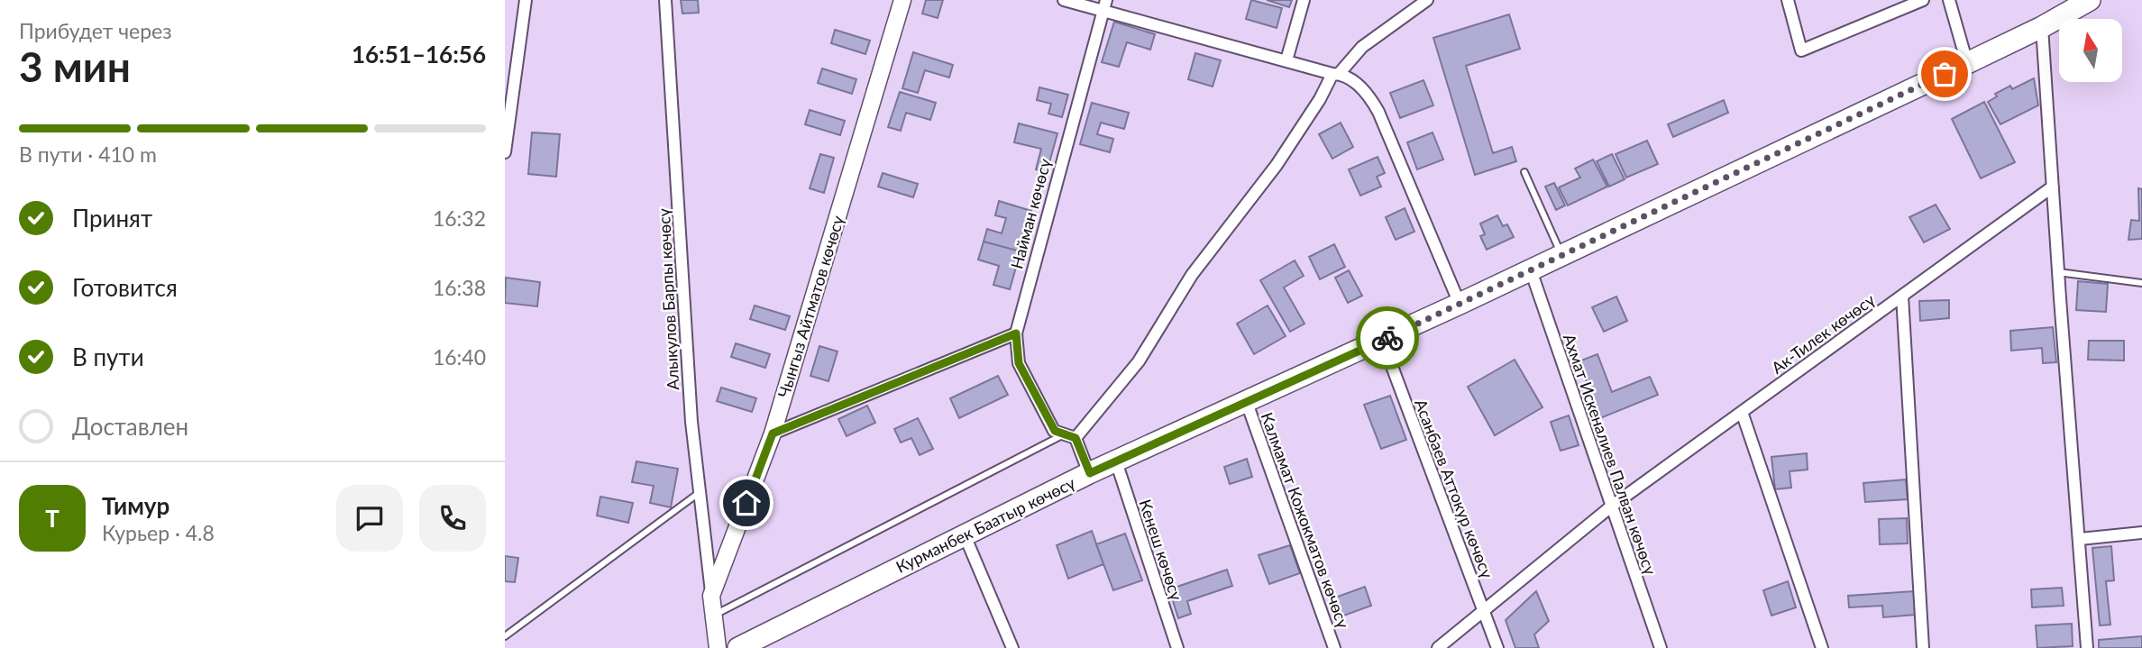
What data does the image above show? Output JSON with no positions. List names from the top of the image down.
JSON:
{
  "streets": {
    "highway": ["Курманбек Баатыр көчөсү"],
    "main road": ["Чынгыз Айтматов көчөсү"],
    "street": [
      "Найман көчөсү",
      "Алыкулов Барпы көчөсү",
      "Ак-Тилек көчөсү",
      "Ахмат Искеналиев Палван көчөсү",
      "Асанбаев Аттокур көчөсү",
      "Калмамат Кожокматов көчөсү",
      "Кенеш көчөсү"
    ]
  },
  "crossings": [
    ["Алыкулов Барпы көчөсү", "Чынгыз Айтматов көчөсү"],
    ["Ак-Тилек көчөсү", "Ахмат Искеналиев Палван көчөсү"],
    ["Ак-Тилек көчөсү", "Асанбаев Аттокур көчөсү"],
    ["Ахмат Искеналиев Палван көчөсү", "Курманбек Баатыр көчөсү"],
    ["Асанбаев Аттокур көчөсү", "Курманбек Баатыр көчөсү"],
    ["Калмамат Кожокматов көчөсү", "Курманбек Баатыр көчөсү"],
    ["Курманбек Баатыр көчөсү", "Кенеш көчөсү"]
  ],
  "north": "top",
  "page": {
    "heading": ["3 мин", "Прибудет через", "16:51–16:56"],
    "panel": ["Тимур", "Курьер · 4.8"],
    "bar": "В пути · 410 m",
    "list": [
      ["Принят", "16:32"],
      ["Готовится", "16:38"],
      ["В пути", "16:40"],
      "Доставлен"
    ],
    "round": "Т"
  }
}
